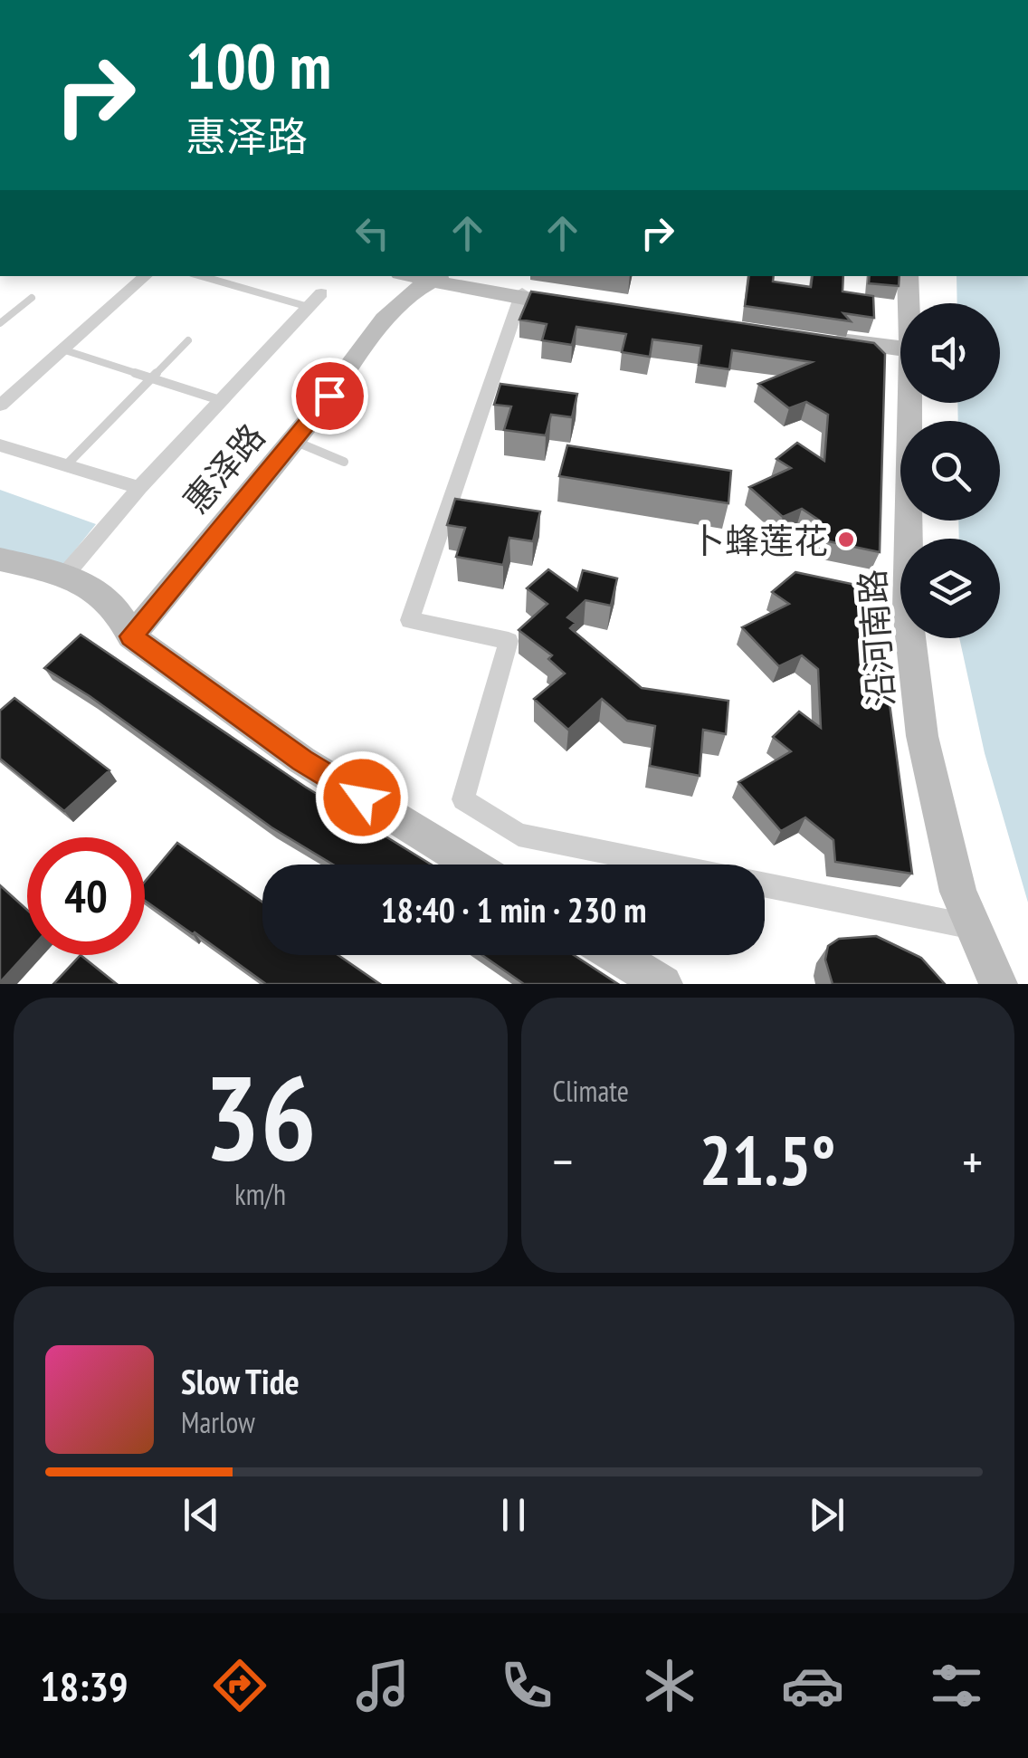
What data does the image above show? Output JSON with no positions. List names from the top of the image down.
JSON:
{
  "streets": {
    "street": ["惠泽路", "沿河南路"]
  },
  "places": ["卜蜂莲花"],
  "page": {
    "turn": ["100 m", "惠泽路"],
    "limit": "40",
    "trip": "18:40 · 1 min · 230 m",
    "tile": [
      ["36", "km/h"],
      "Climate"
    ],
    "heat": ["−", "21.5°", "+"],
    "song": ["Slow Tide", "Marlow"],
    "tabs": "18:39"
  }
}
